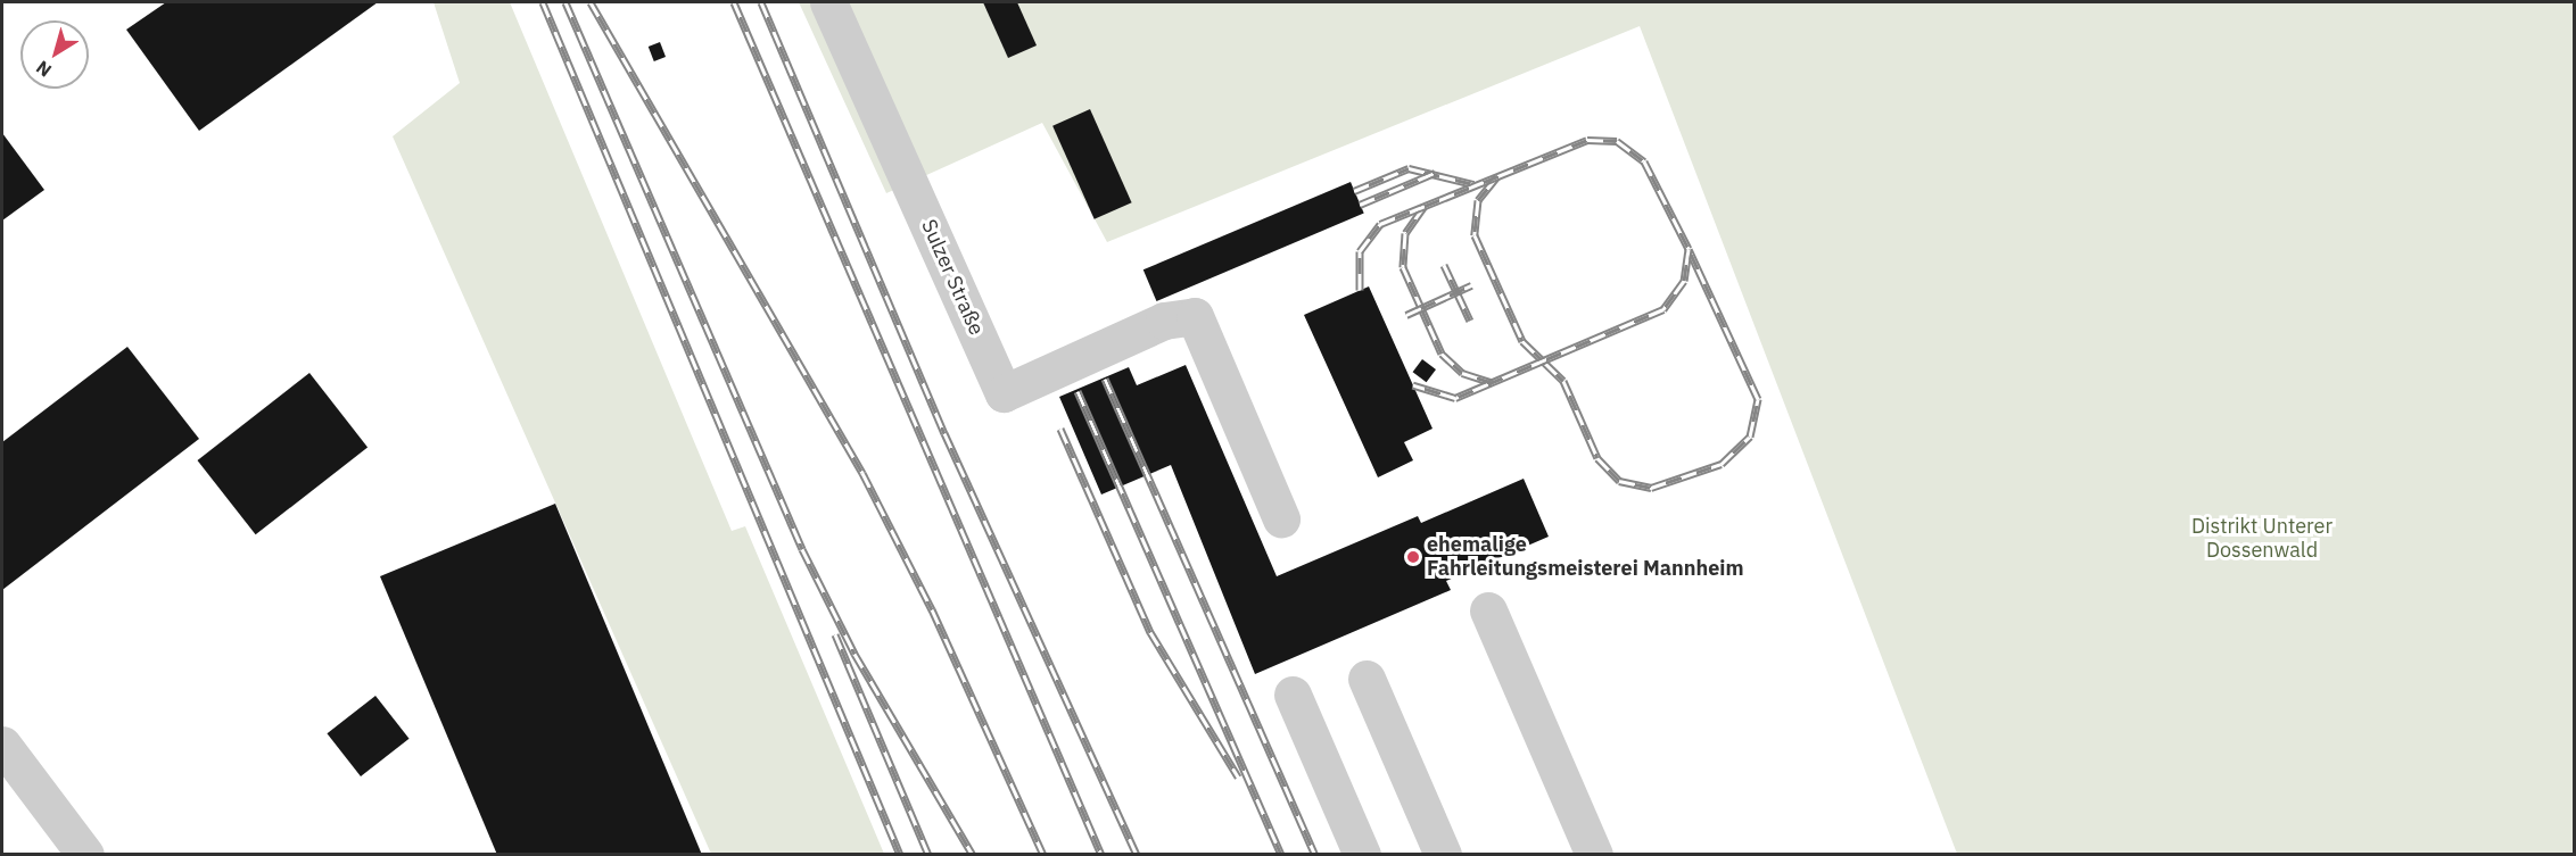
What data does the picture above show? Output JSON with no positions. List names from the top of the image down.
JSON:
{
  "streets": {
    "street": ["Sulzer Straße"]
  },
  "parks": ["Distrikt Unterer Dossenwald"],
  "places": ["ehemalige Fahrleitungsmeisterei Mannheim"],
  "north": "bottom left"
}
